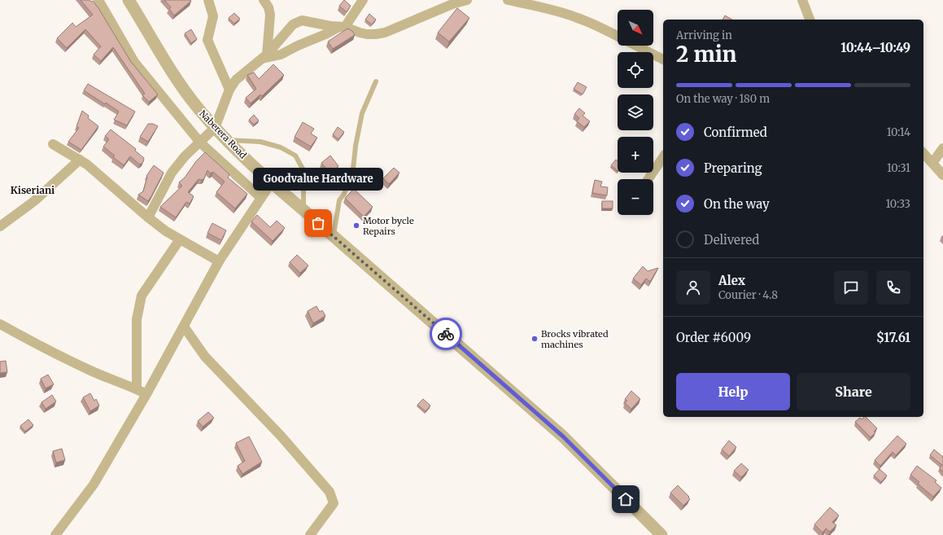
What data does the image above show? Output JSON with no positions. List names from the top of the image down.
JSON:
{
  "streets": {
    "street": ["Naberera Road"]
  },
  "districts": ["Kiseriani"],
  "places": ["Goodvalue Hardware", "Motor bycle Repairs", "Brocks vibrated machines"],
  "north": "bottom right",
  "page": {
    "map_buttons": ["+", "−"],
    "heading": ["2 min", "Arriving in", "10:44–10:49"],
    "panel": [
      "Alex",
      "Courier · 4.8",
      "Order #6009",
      "$17.61"
    ],
    "bar": "On the way · 180 m",
    "list": [
      ["Confirmed", "10:14"],
      ["Preparing", "10:31"],
      ["On the way", "10:33"],
      "Delivered"
    ],
    "bubble": "Goodvalue Hardware",
    "buttons": ["Help", "Share"]
  }
}
